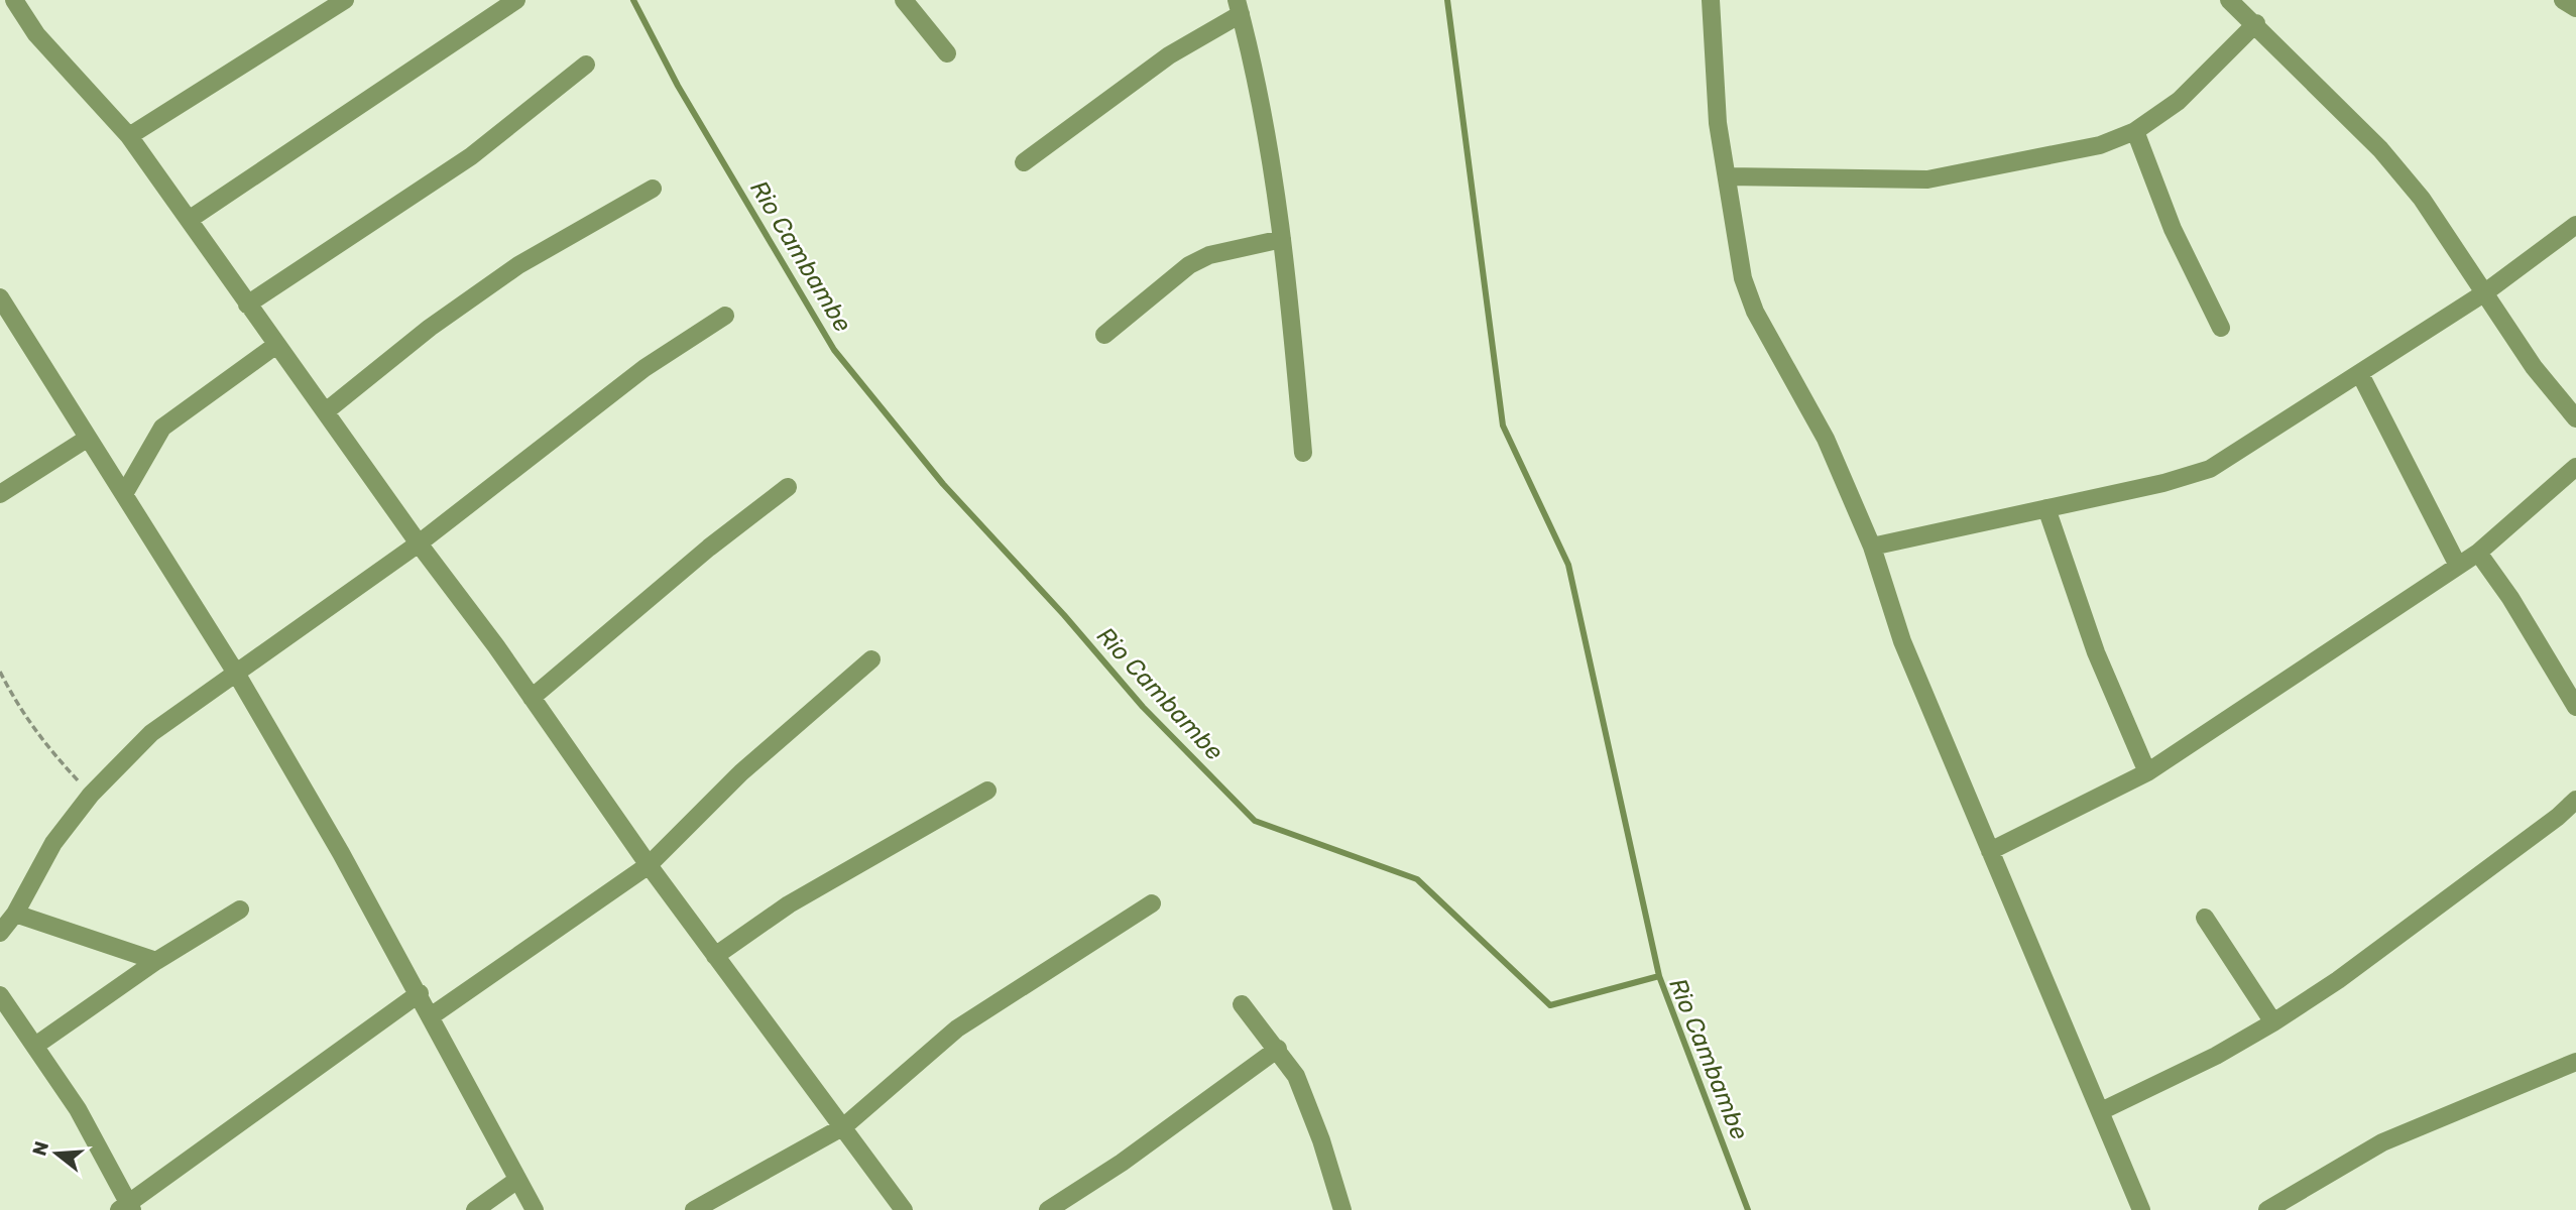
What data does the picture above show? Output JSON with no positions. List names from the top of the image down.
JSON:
{
  "water": ["Rio Cambambe"],
  "north": "left"
}
